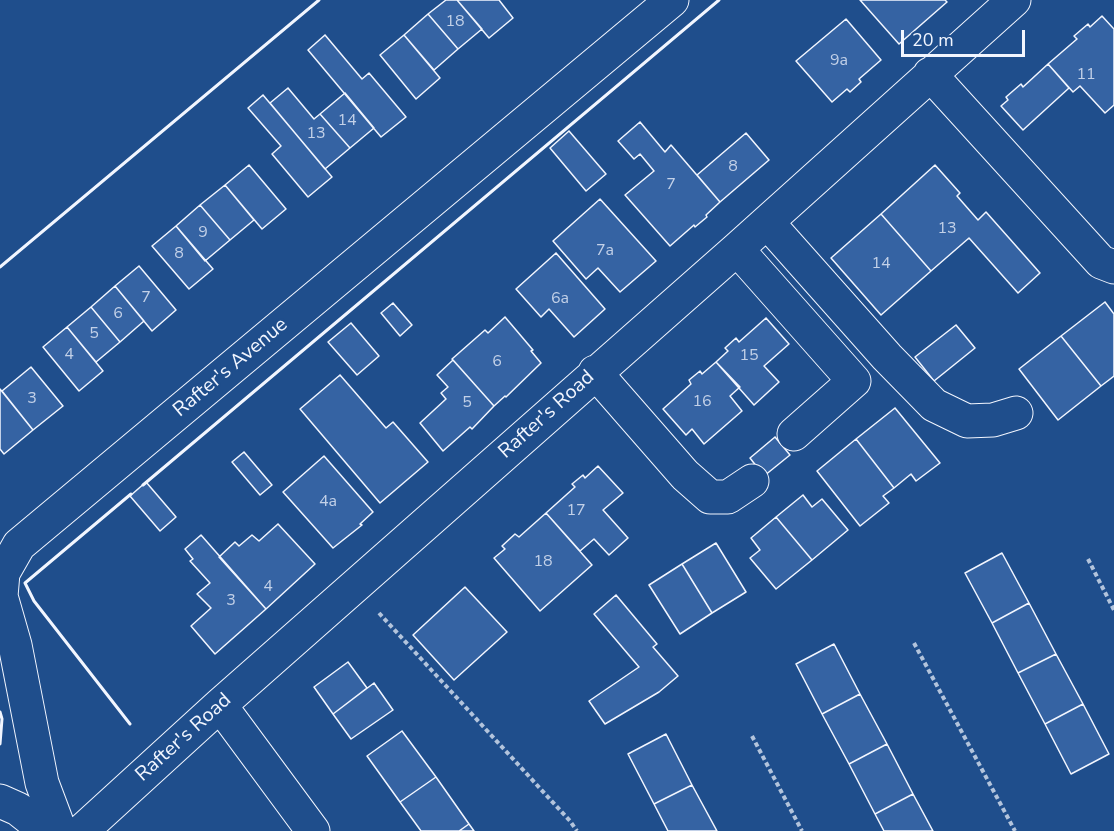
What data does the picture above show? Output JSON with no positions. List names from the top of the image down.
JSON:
{
  "streets": {
    "street": ["Rafter's Avenue", "Rafter's Road"]
  },
  "house_numbers": [
    "18",
    "9a",
    "11",
    "14",
    "13",
    "8",
    "7",
    "13",
    "9",
    "7a",
    "8",
    "14",
    "7",
    "6a",
    "6",
    "5",
    "4",
    "15",
    "6",
    "3",
    "16",
    "5",
    "4a",
    "17",
    "18",
    "4",
    "3"
  ],
  "scale_bar": "20 m"
}
